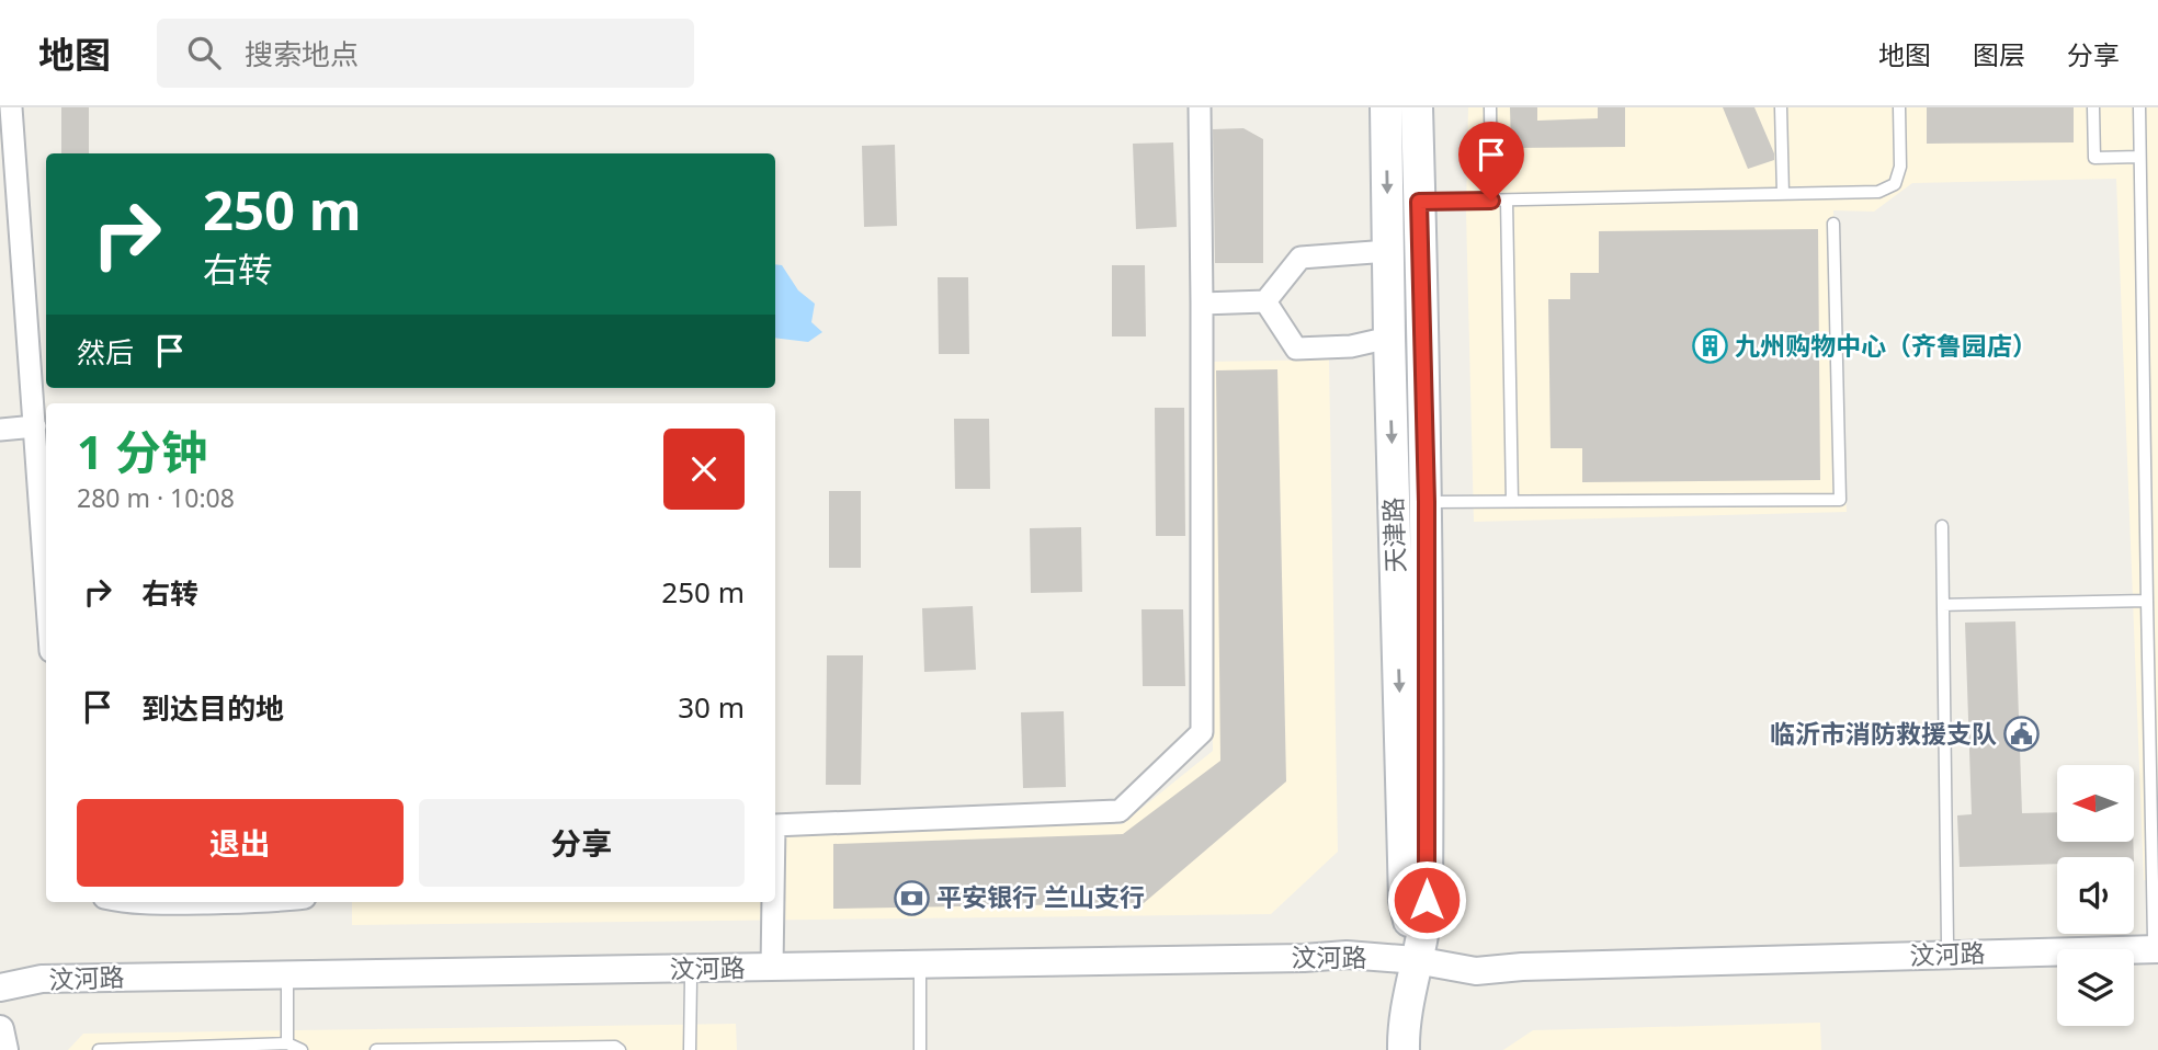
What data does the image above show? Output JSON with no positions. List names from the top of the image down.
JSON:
{
  "streets": {
    "main road": ["天津路"],
    "street": ["汶河路"]
  },
  "crossings": [
    ["天津路", "汶河路"]
  ],
  "places": {
    "building": ["九州购物中心（齐鲁园店）"],
    "public building": ["临沂市消防救援支队"],
    "bank": ["平安银行 兰山支行"]
  },
  "north": "left",
  "page": {
    "header": "地图",
    "search": "搜索地点",
    "nav": ["地图", "图层", "分享"],
    "turn": ["250 m", "右转"],
    "then": "然后",
    "heading": ["1 分钟", "280 m · 10:08"],
    "list": [
      {
        "name": "右转",
        "value": "250 m"
      },
      {
        "name": "到达目的地",
        "value": "30 m"
      }
    ],
    "buttons": ["退出", "分享"]
  }
}
